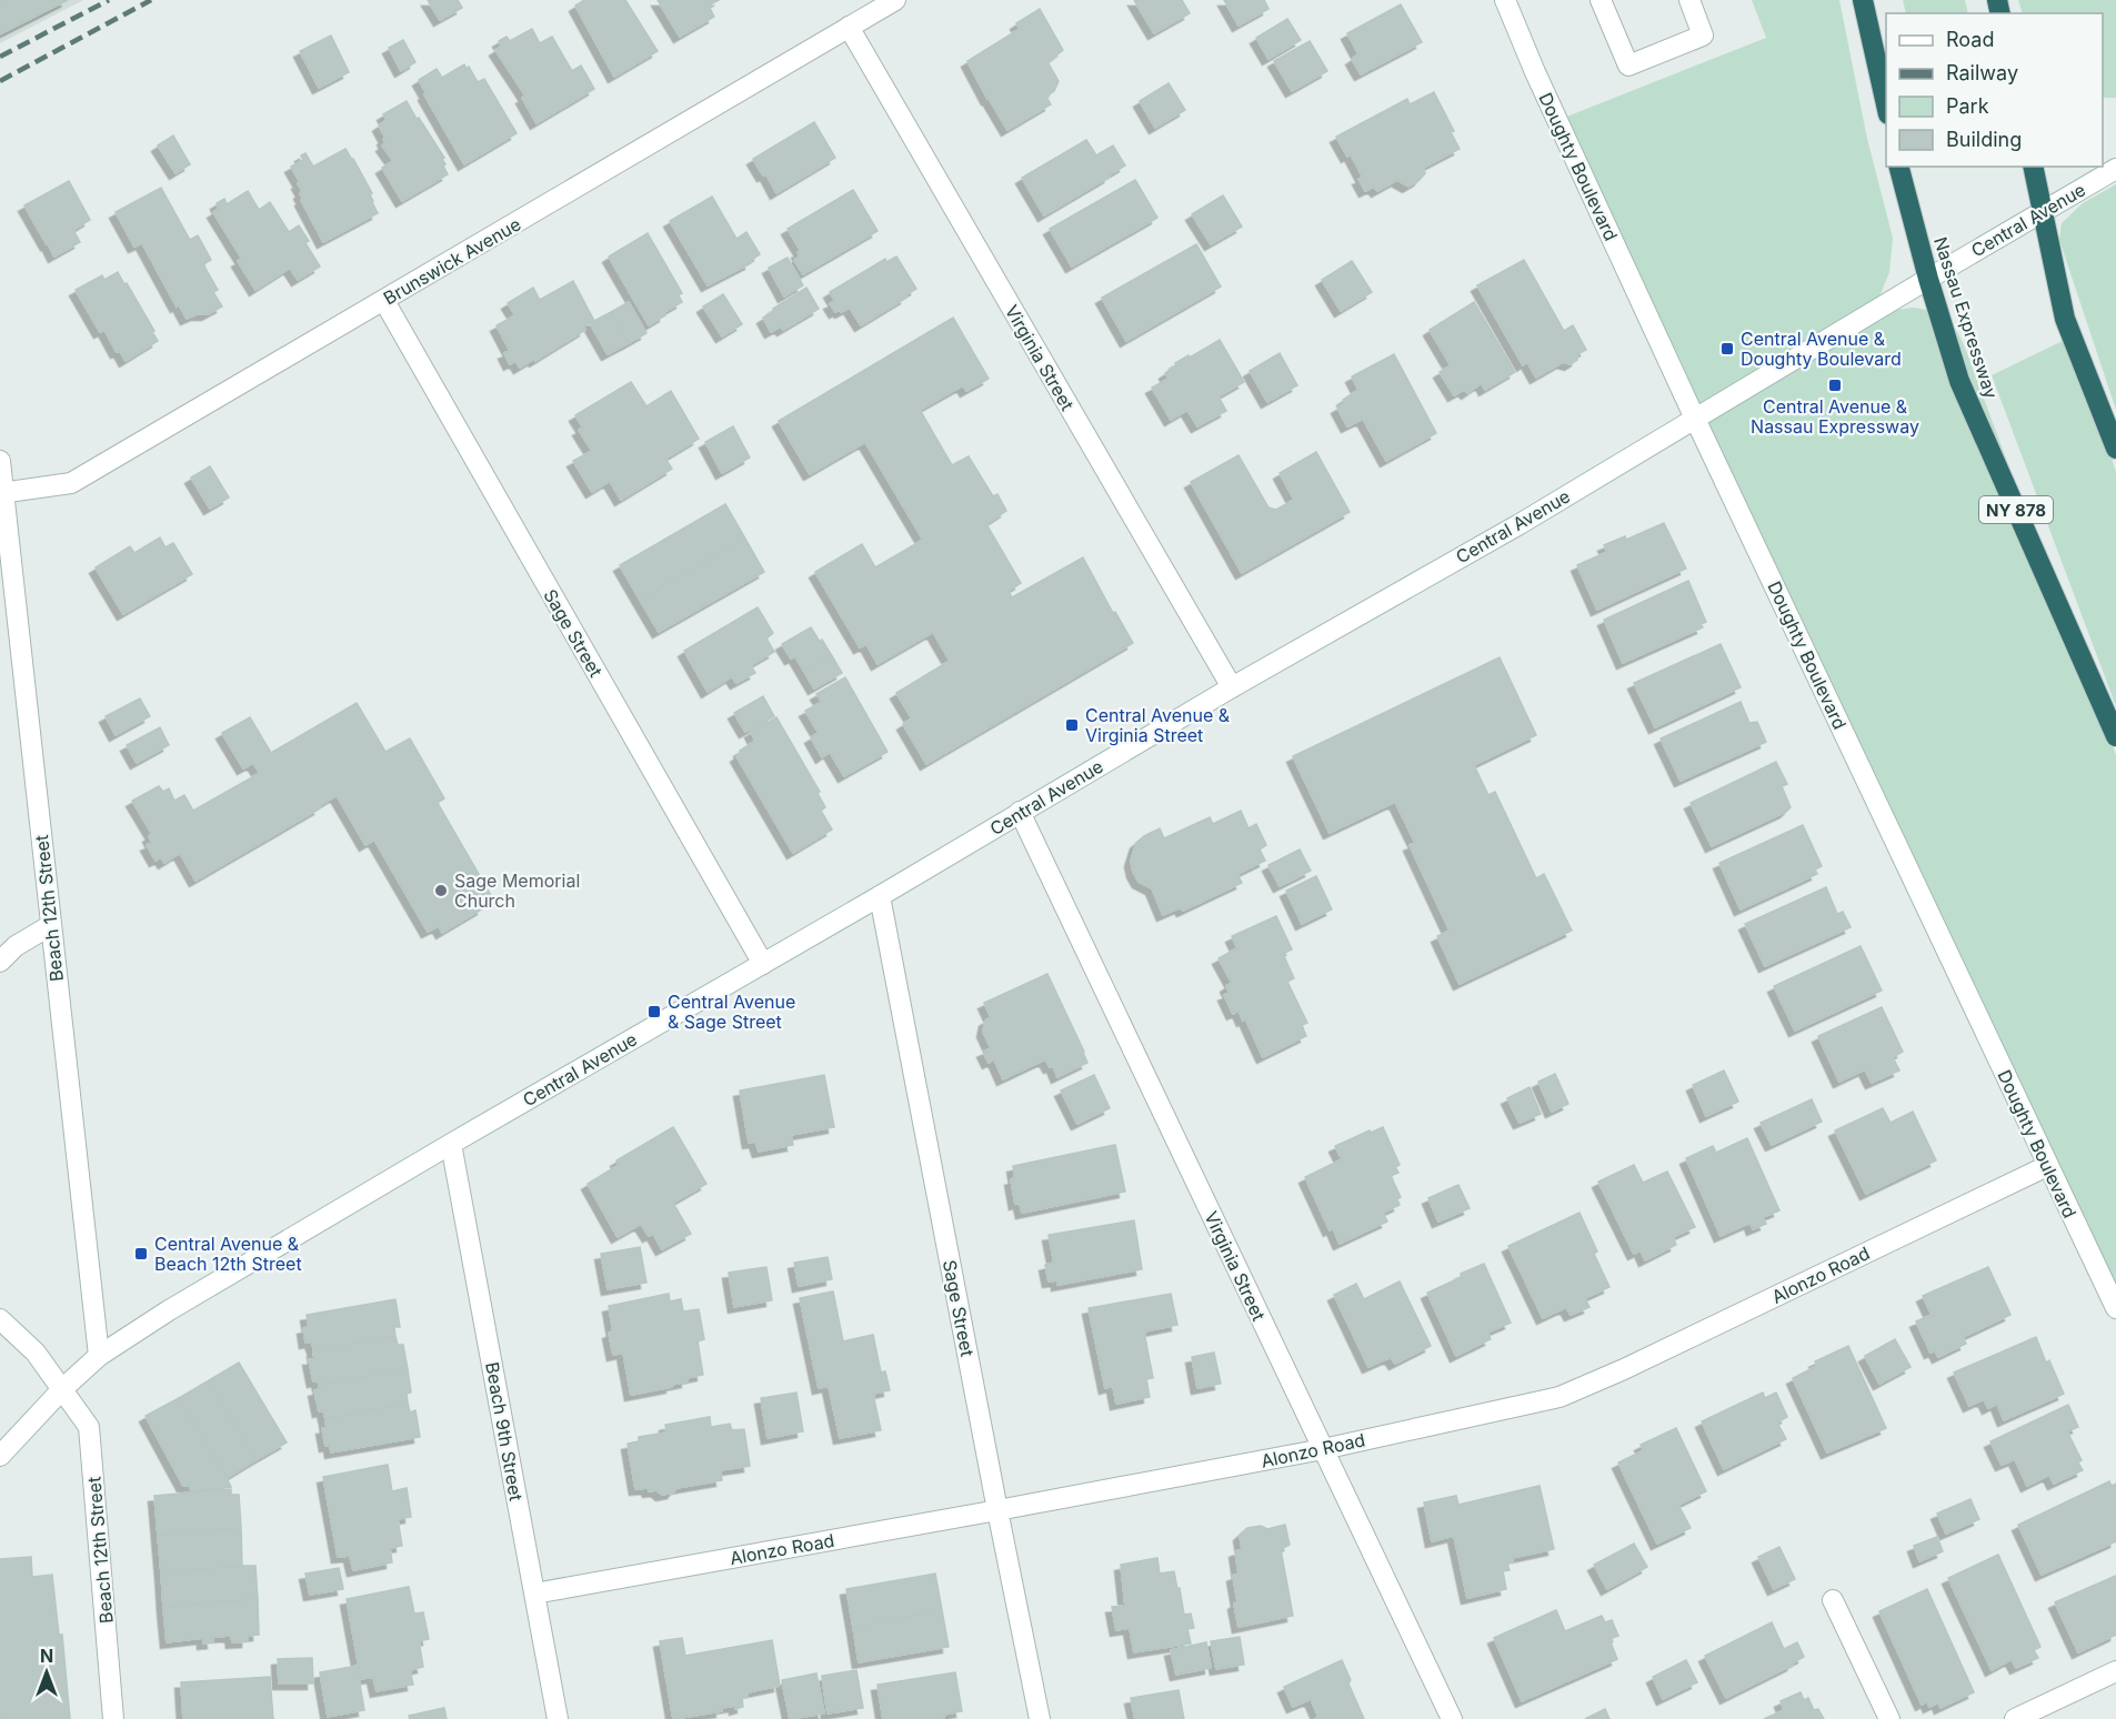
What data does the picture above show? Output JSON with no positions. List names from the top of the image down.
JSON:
{
  "streets": {
    "highway": ["Nassau Expressway", "NY 878"],
    "street": [
      "Doughty Boulevard",
      "Central Avenue",
      "Brunswick Avenue",
      "Virginia Street",
      "Sage Street",
      "Beach 12th Street",
      "Alonzo Road",
      "Beach 9th Street"
    ]
  },
  "crossings": [
    ["Doughty Boulevard", "Central Avenue"],
    ["Doughty Boulevard", "Alonzo Road"],
    ["Central Avenue", "Nassau Expressway"],
    ["Central Avenue", "Virginia Street"],
    ["Central Avenue", "Sage Street"],
    ["Central Avenue", "Beach 12th Street"],
    ["Central Avenue", "Beach 9th Street"],
    ["Brunswick Avenue", "Virginia Street"],
    ["Brunswick Avenue", "Sage Street"],
    ["Brunswick Avenue", "Beach 12th Street"],
    ["Virginia Street", "Alonzo Road"],
    ["Sage Street", "Alonzo Road"],
    ["Alonzo Road", "Beach 9th Street"]
  ],
  "places": {
    "transit": [
      "Central Avenue & Doughty Boulevard",
      "Central Avenue & Nassau Expressway",
      "Central Avenue & Virginia Street",
      "Central Avenue & Sage Street",
      "Central Avenue & Beach 12th Street"
    ],
    "other": ["Sage Memorial Church"]
  },
  "legend": [
    "Road",
    "Railway",
    "Park",
    "Building"
  ],
  "north": "top"
}
